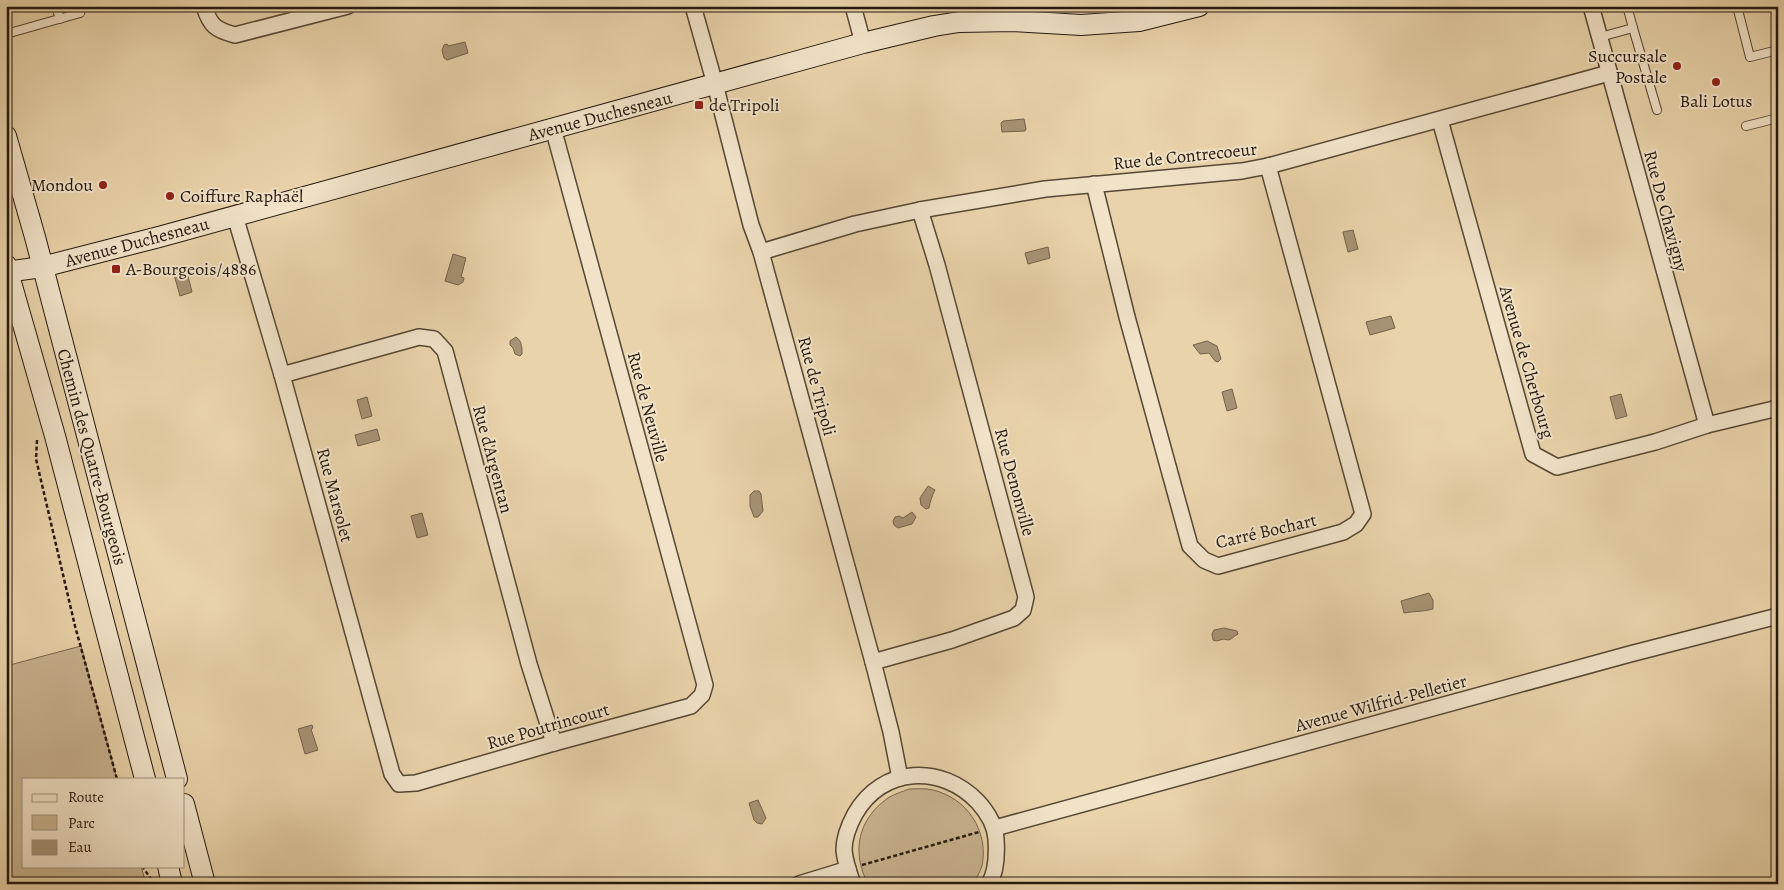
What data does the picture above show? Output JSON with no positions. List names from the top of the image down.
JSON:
{
  "streets": {
    "main road": ["Avenue Duchesneau", "Chemin des Quatre-Bourgeois"],
    "street": [
      "Rue de Contrecoeur",
      "Rue De Chavigny",
      "Avenue de Cherbourg",
      "Rue de Tripoli",
      "Rue de Neuville",
      "Rue d'Argentan",
      "Rue Denonville",
      "Rue Marsolet",
      "Carré Bochart",
      "Avenue Wilfrid-Pelletier",
      "Rue Poutrincourt"
    ]
  },
  "crossings": [
    ["Avenue Duchesneau", "Rue de Tripoli"],
    ["Avenue Duchesneau", "Rue de Neuville"],
    ["Avenue Duchesneau", "Chemin des Quatre-Bourgeois"],
    ["Avenue Duchesneau", "Rue Marsolet"],
    ["Rue de Contrecoeur", "Rue De Chavigny"],
    ["Rue de Contrecoeur", "Avenue de Cherbourg"],
    ["Rue de Contrecoeur", "Rue de Tripoli"],
    ["Rue de Contrecoeur", "Rue Denonville"],
    ["Rue de Contrecoeur", "Carré Bochart"],
    ["Rue De Chavigny", "Avenue de Cherbourg"],
    ["Rue de Tripoli", "Rue Denonville"],
    ["Rue de Neuville", "Rue Poutrincourt"],
    ["Rue d'Argentan", "Rue Marsolet"],
    ["Rue d'Argentan", "Rue Poutrincourt"],
    ["Rue Marsolet", "Rue Poutrincourt"]
  ],
  "places": {
    "other": [
      "Succursale Postale",
      "Bali Lotus",
      "Mondou",
      "Coiffure Raphaël"
    ],
    "transit": ["de Tripoli", "A-Bourgeois/4886"]
  },
  "legend": ["Route", "Parc", "Eau"]
}
